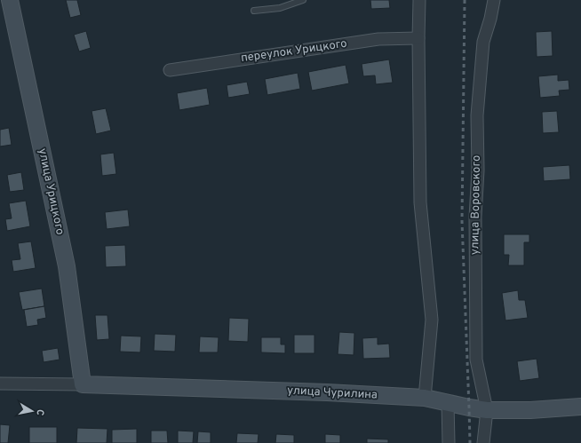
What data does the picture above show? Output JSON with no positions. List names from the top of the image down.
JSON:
{
  "streets": {
    "street": [
      "переулок Урицкого",
      "улица Урицкого",
      "улица Воровского",
      "улица Чурилина"
    ]
  },
  "crossings": [
    ["улица Урицкого", "улица Чурилина"],
    ["улица Воровского", "улица Чурилина"]
  ],
  "north": "right"
}
